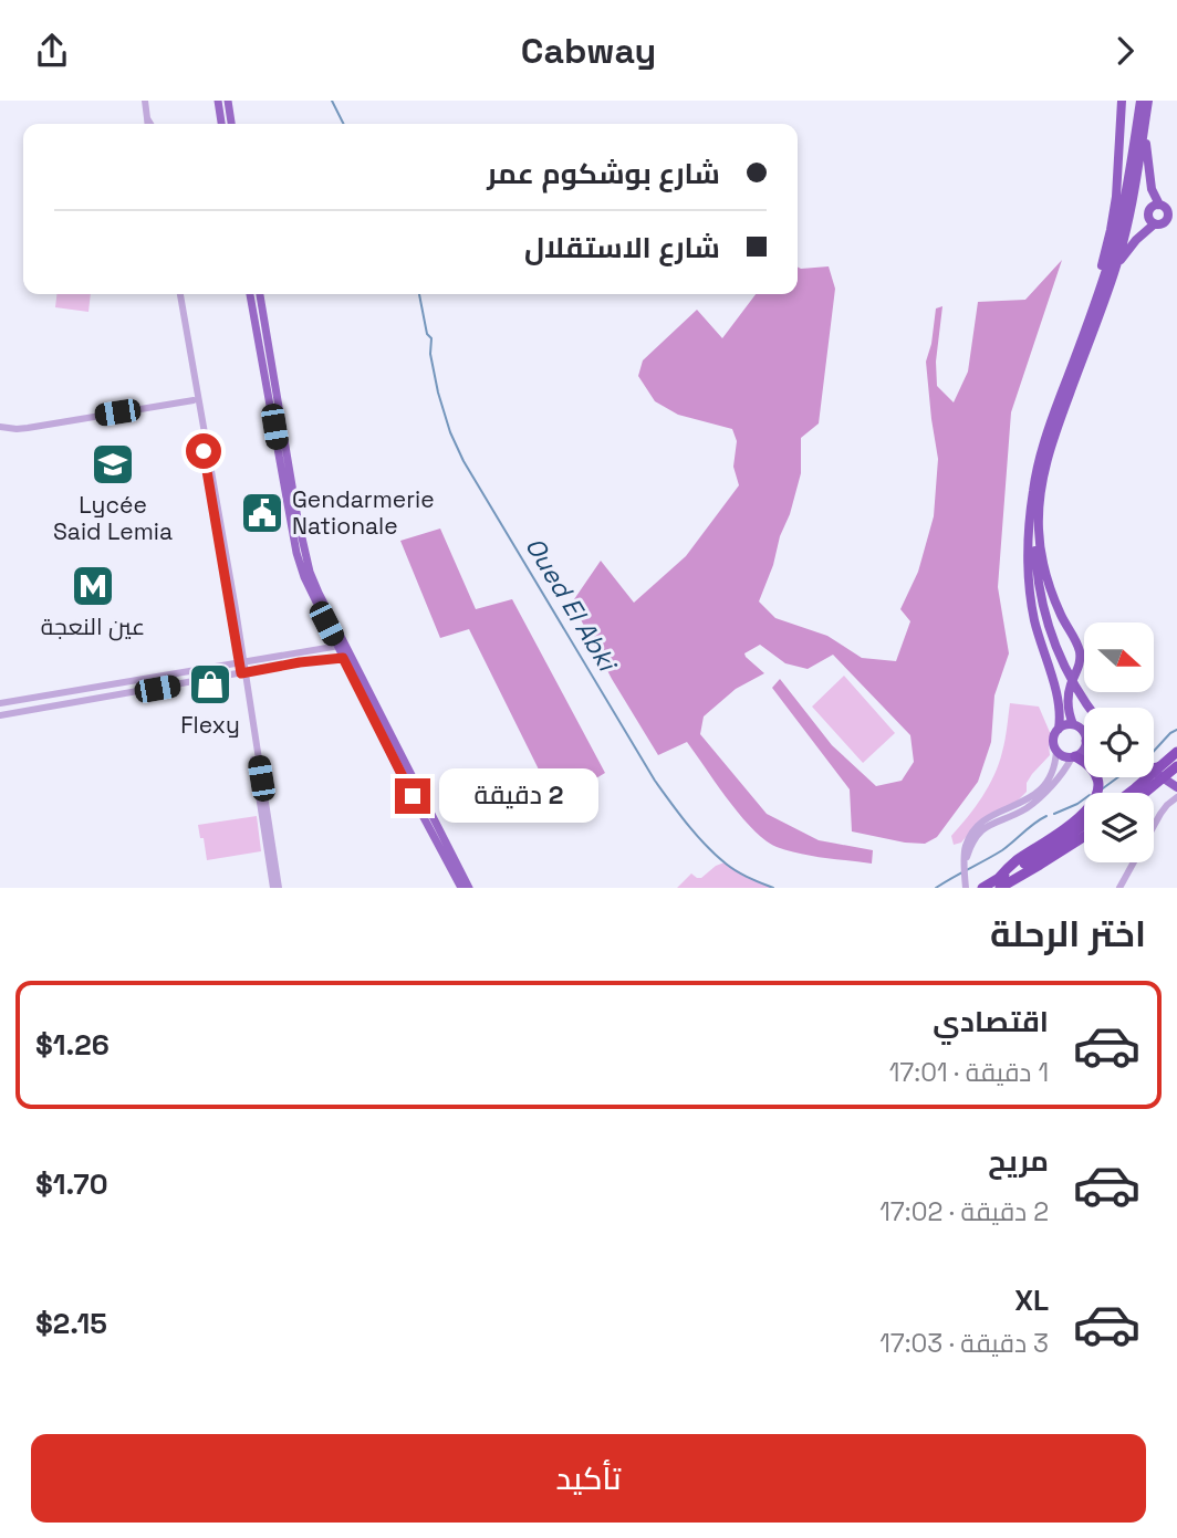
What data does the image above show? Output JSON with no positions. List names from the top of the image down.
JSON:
{
  "water": ["Oued El Abki"],
  "places": {
    "school or university": ["Lycée Said Lemia"],
    "public building": ["Gendarmerie Nationale"],
    "metro station": ["عين النعجة"],
    "shop": ["Flexy"]
  },
  "north": "right",
  "page": {
    "header": "Cabway",
    "banner": ["شارع بوشكوم عمر", "شارع الاستقلال"],
    "bubble": "2 دقيقة",
    "heading": "اختر الرحلة",
    "list": [
      {
        "name": "اقتصادي",
        "note": "1 دقيقة · 17:01",
        "value": "$1.26"
      },
      {
        "name": "مريح",
        "note": "2 دقيقة · 17:02",
        "value": "$1.70"
      },
      {
        "name": "XL",
        "note": "3 دقيقة · 17:03",
        "value": "$2.15"
      }
    ],
    "buttons": "تأكيد"
  }
}
